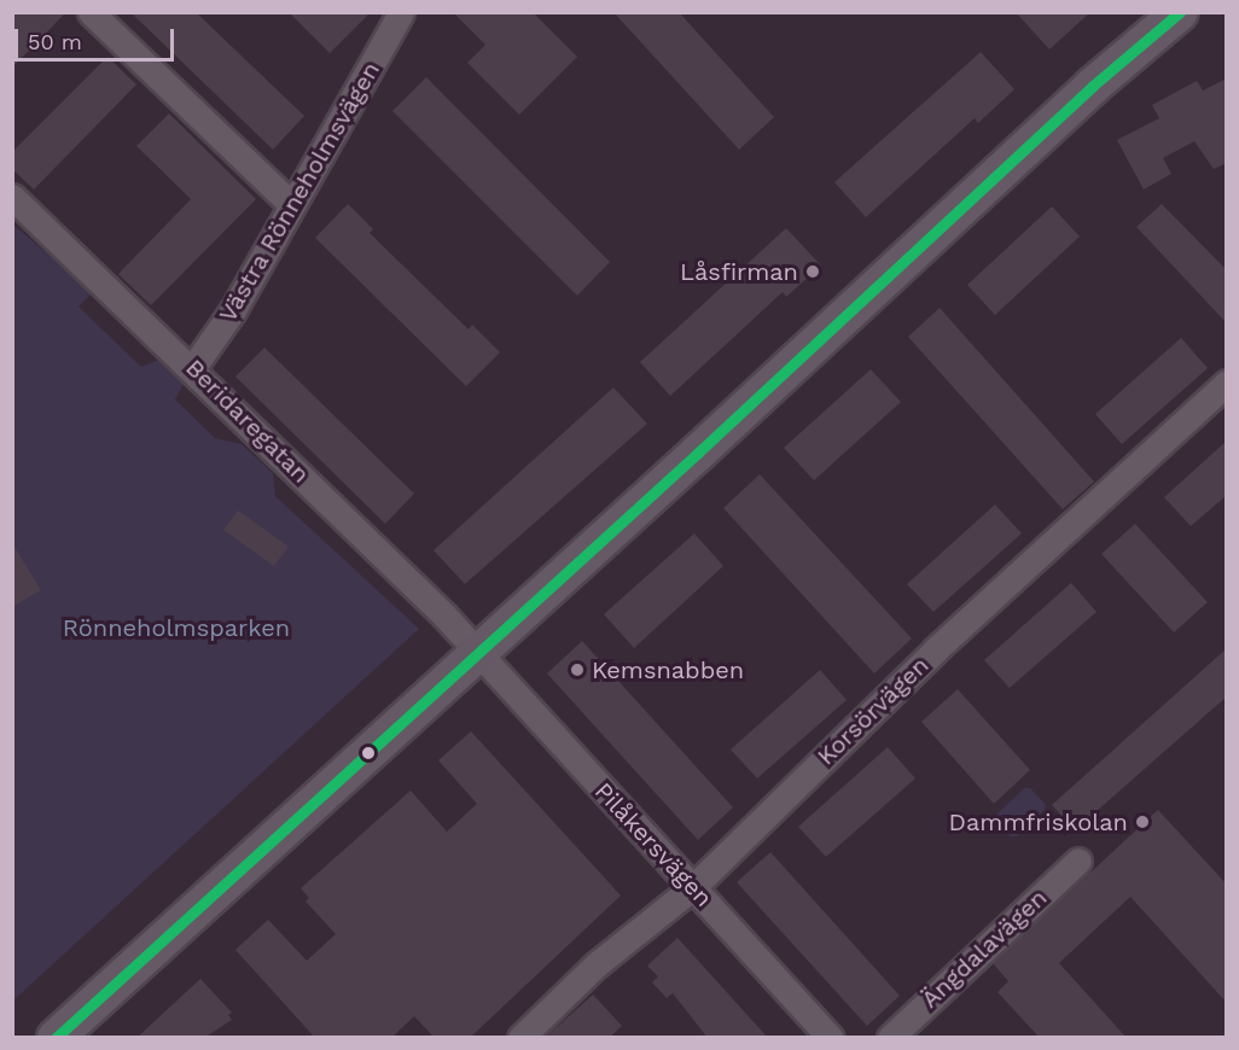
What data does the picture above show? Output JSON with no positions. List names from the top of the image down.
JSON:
{
  "streets": {
    "street": [
      "Västra Rönneholmsvägen",
      "Beridaregatan",
      "Korsörvägen",
      "Pilåkersvägen",
      "Ängdalavägen"
    ]
  },
  "crossings": [
    ["Västra Rönneholmsvägen", "Beridaregatan"],
    ["Beridaregatan", "Pilåkersvägen"],
    ["Korsörvägen", "Pilåkersvägen"]
  ],
  "parks": ["Rönneholmsparken"],
  "places": ["Låsfirman", "Kemsnabben", "Dammfriskolan"],
  "scale_bar": "50 m"
}
